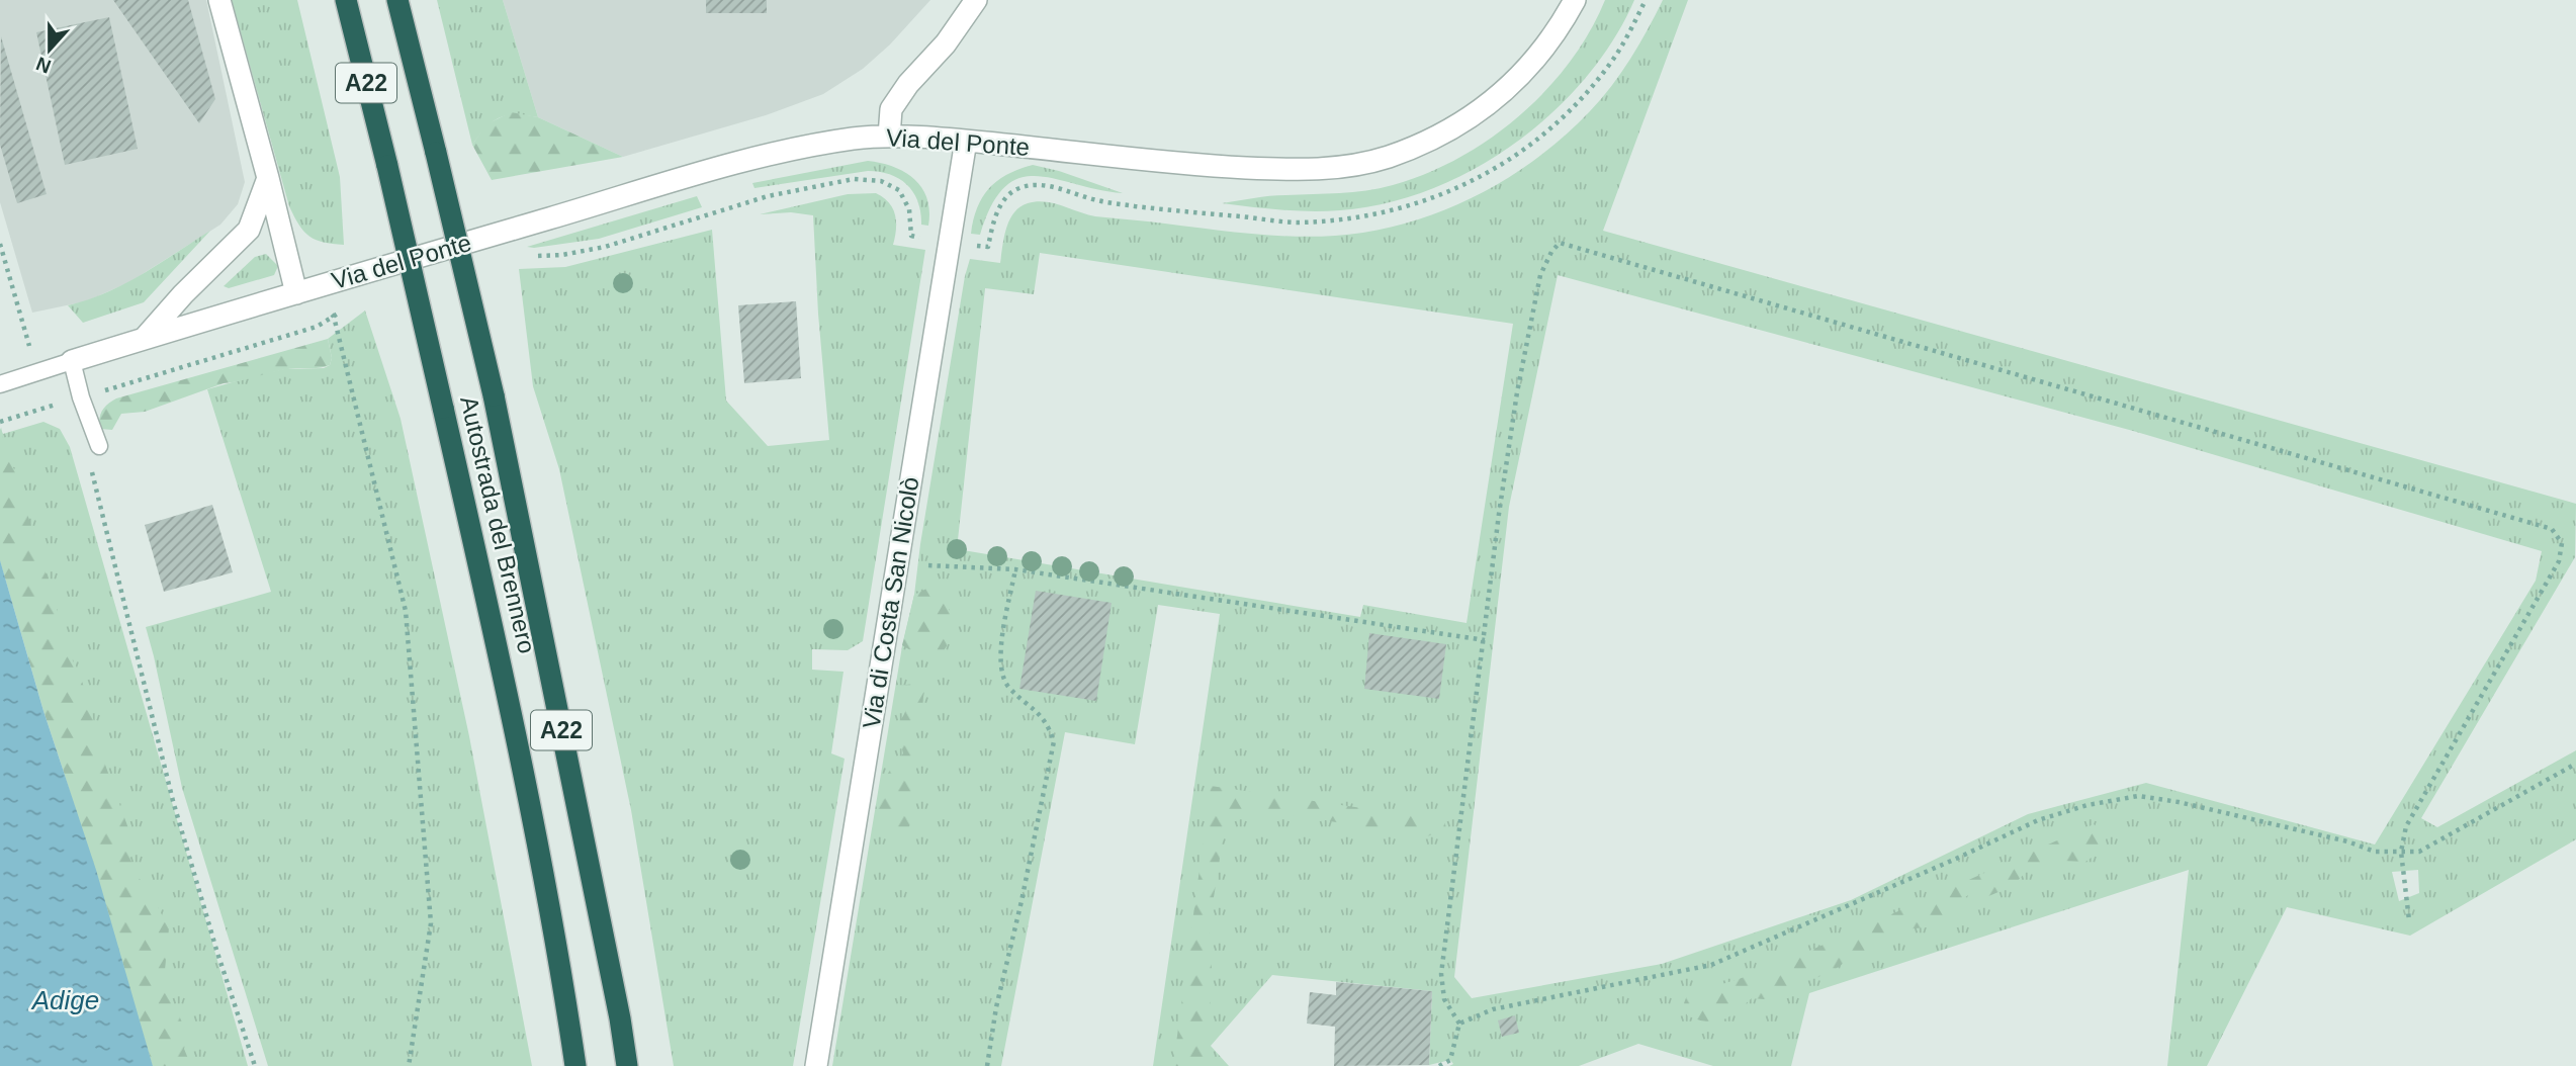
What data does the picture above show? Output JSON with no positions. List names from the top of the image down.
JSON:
{
  "streets": {
    "highway": ["A22", "Autostrada del Brennero"],
    "street": ["Via del Ponte", "Via di Costa San Nicolò"]
  },
  "crossings": [
    ["Via del Ponte", "Via di Costa San Nicolò"]
  ],
  "water": ["Adige"],
  "north": "bottom"
}
